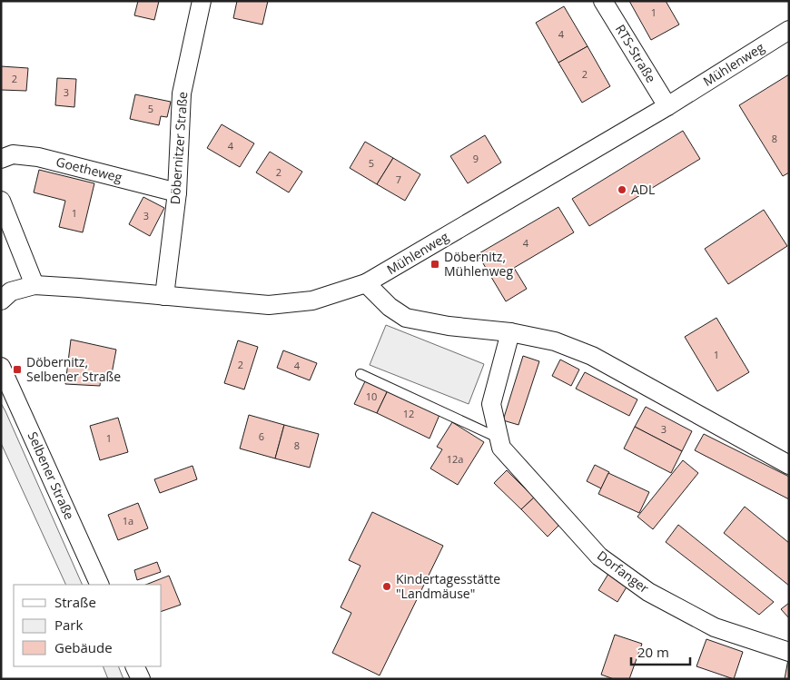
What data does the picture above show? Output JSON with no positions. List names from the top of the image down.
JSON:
{
  "streets": {
    "street": [
      "RTS-Straße",
      "Mühlenweg",
      "Döbernitzer Straße",
      "Goetheweg",
      "Selbener Straße",
      "Dorfanger"
    ]
  },
  "crossings": [
    ["RTS-Straße", "Mühlenweg"],
    ["Mühlenweg", "Döbernitzer Straße"],
    ["Döbernitzer Straße", "Goetheweg"]
  ],
  "places": {
    "other": ["ADL", "Kindertagesstätte \"Landmäuse\""],
    "transit": ["Döbernitz, Mühlenweg", "Döbernitz, Selbener Straße"]
  },
  "house_numbers": [
    "1",
    "4",
    "2",
    "2",
    "3",
    "5",
    "8",
    "4",
    "9",
    "5",
    "2",
    "7",
    "1",
    "3",
    "4",
    "1",
    "2",
    "4",
    "10",
    "12",
    "3",
    "6",
    "1",
    "8",
    "12a",
    "1a"
  ],
  "legend": ["Straße", "Park", "Gebäude"],
  "scale_bar": "20 m"
}
